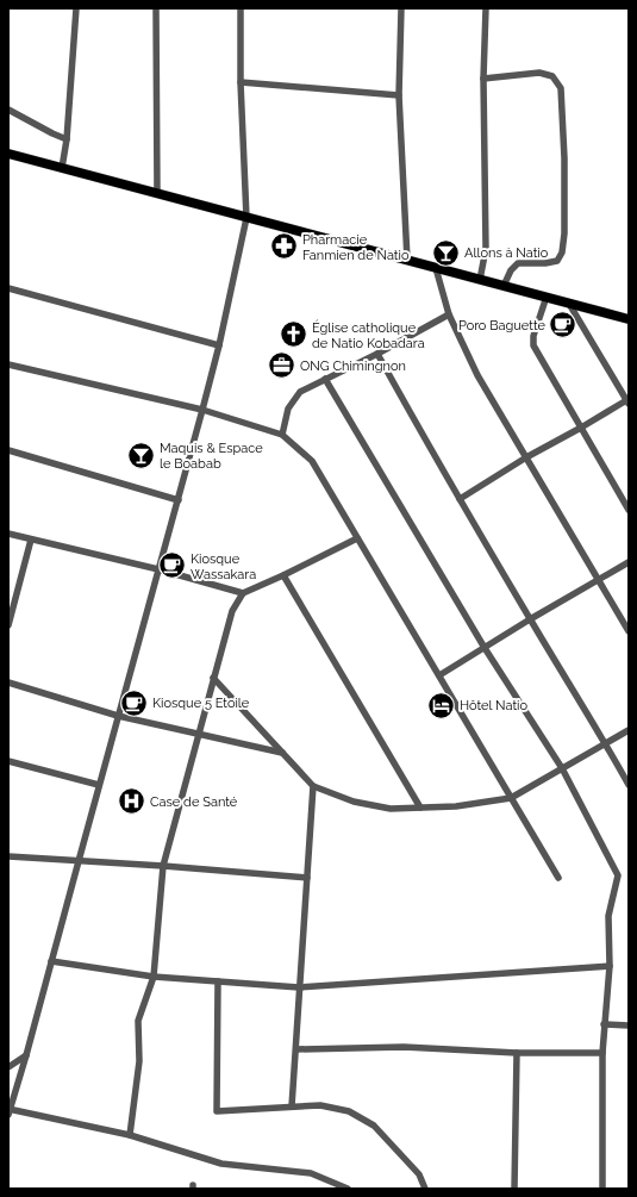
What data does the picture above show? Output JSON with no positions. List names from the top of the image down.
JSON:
{
  "places": {
    "pharmacy": ["Pharmacie Fanmien de Natio"],
    "bar": ["Allons à Natio", "Maquis & Espace le Boabab"],
    "cafe": ["Poro Baguette", "Kiosque Wassakara", "Kiosque 5 Etoile"],
    "church": ["Église catholique de Natio Kobadara"],
    "office": ["ONG Chimingnon"],
    "hotel": ["Hôtel Natio"],
    "hospital": ["Case de Santé"]
  }
}
